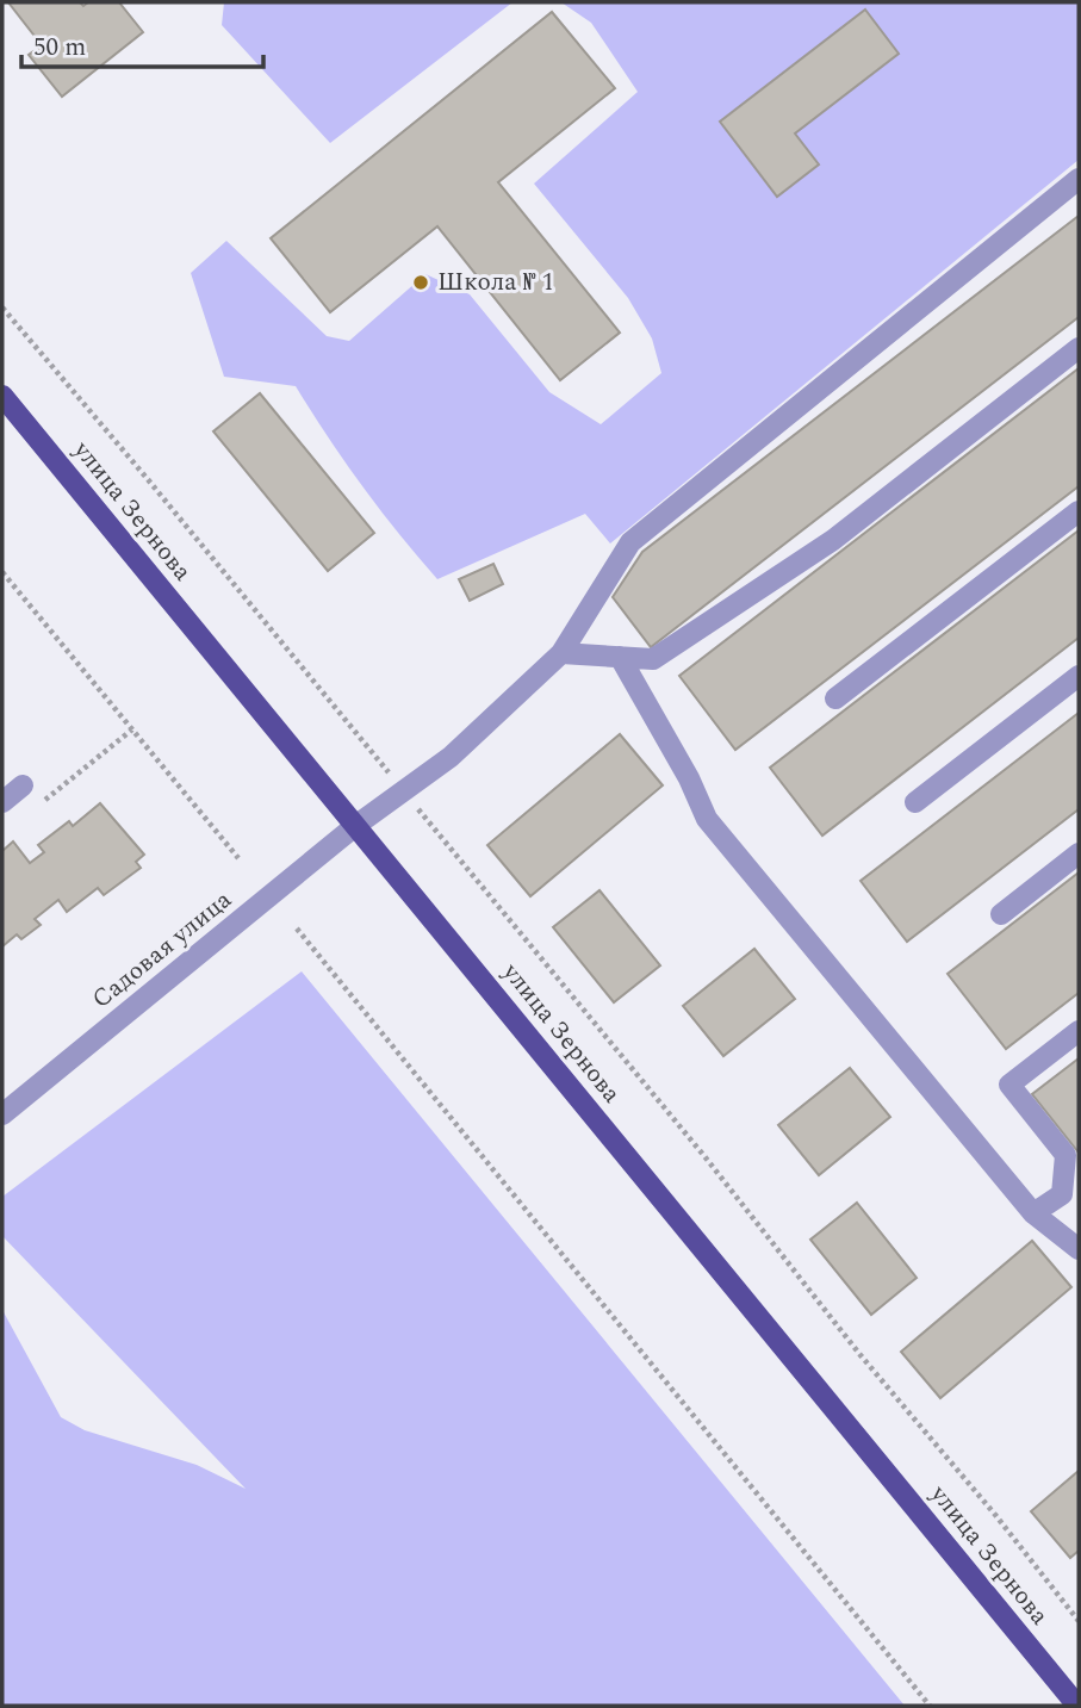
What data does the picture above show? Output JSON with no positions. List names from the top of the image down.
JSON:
{
  "streets": {
    "main road": ["улица Зернова"],
    "street": ["Садовая улица"]
  },
  "crossings": [
    ["улица Зернова", "Садовая улица"]
  ],
  "places": ["Школа № 1"],
  "scale_bar": "50 m"
}
